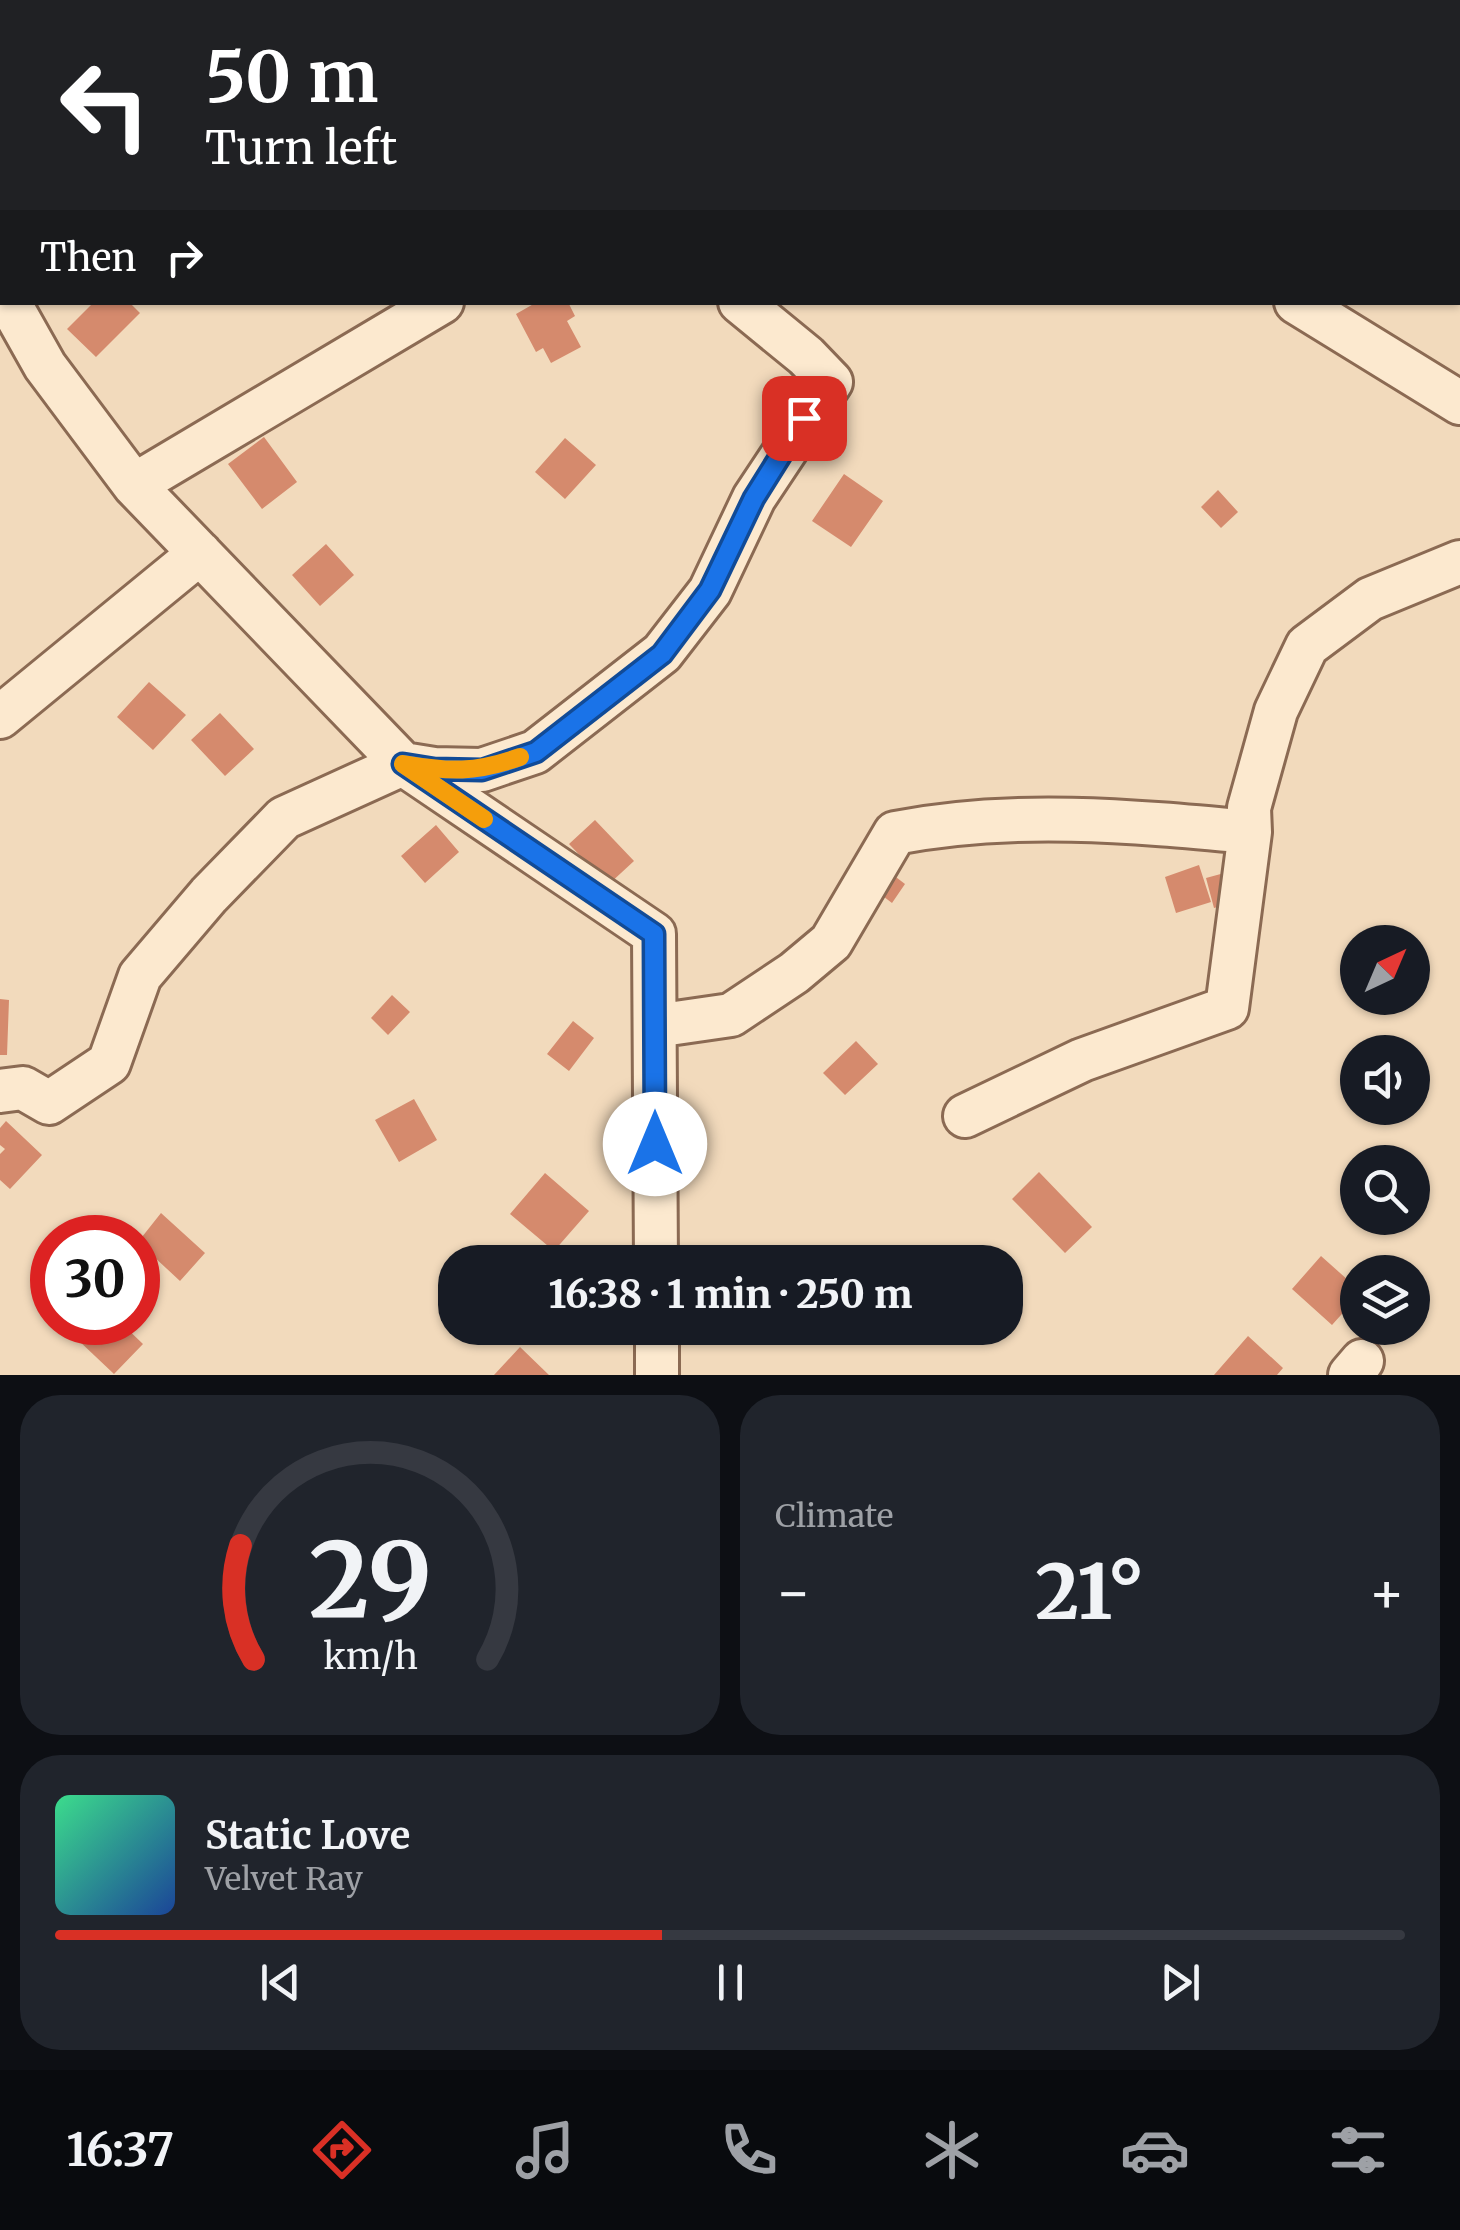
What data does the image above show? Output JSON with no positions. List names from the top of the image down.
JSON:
{
  "north": "top right",
  "page": {
    "turn": ["50 m", "Turn left"],
    "then": "Then",
    "limit": "30",
    "trip": "16:38 · 1 min · 250 m",
    "tile": "Climate",
    "heat": ["−", "21°", "+"],
    "song": ["Static Love", "Velvet Ray"],
    "tabs": "16:37",
    "gauge": ["29", "km/h"]
  }
}
